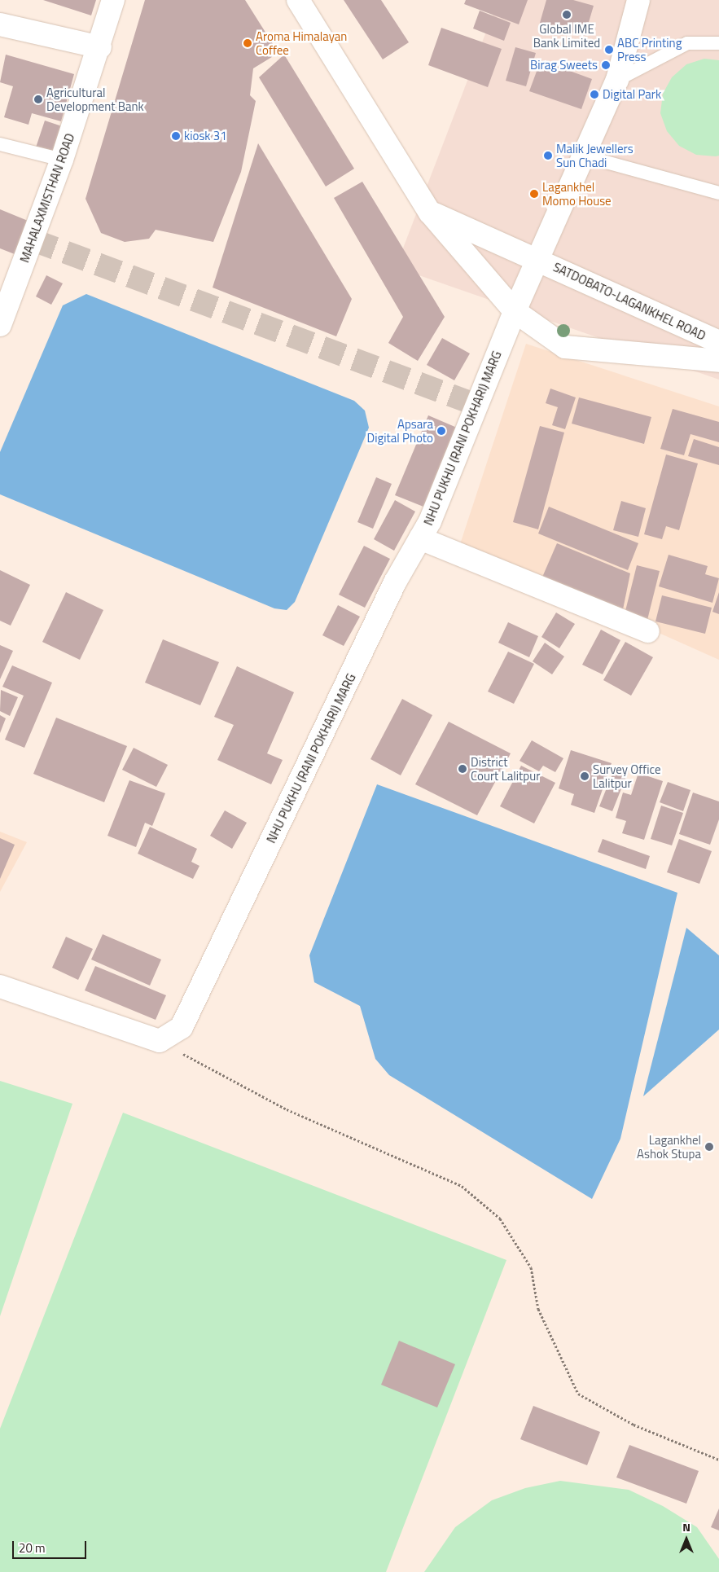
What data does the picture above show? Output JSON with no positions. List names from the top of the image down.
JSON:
{
  "streets": {
    "street": ["MAHALAXMISTHAN ROAD", "SATDOBATO-LAGANKHEL ROAD", "NHU PUKHU (RANI POKHARI) MARG"]
  },
  "crossings": [
    ["SATDOBATO-LAGANKHEL ROAD", "NHU PUKHU (RANI POKHARI) MARG"]
  ],
  "places": [
    "Global IME Bank Limited",
    "Aroma Himalayan Coffee",
    "ABC Printing Press",
    "Birag Sweets",
    "Digital Park",
    "Agricultural Development Bank",
    "kiosk 31",
    "Malik Jewellers Sun Chadi",
    "Lagankhel Momo House",
    "Apsara Digital Photo",
    "District Court Lalitpur",
    "Survey Office Lalitpur",
    "Lagankhel Ashok Stupa"
  ],
  "scale_bar": "20 m",
  "north": "top"
}
